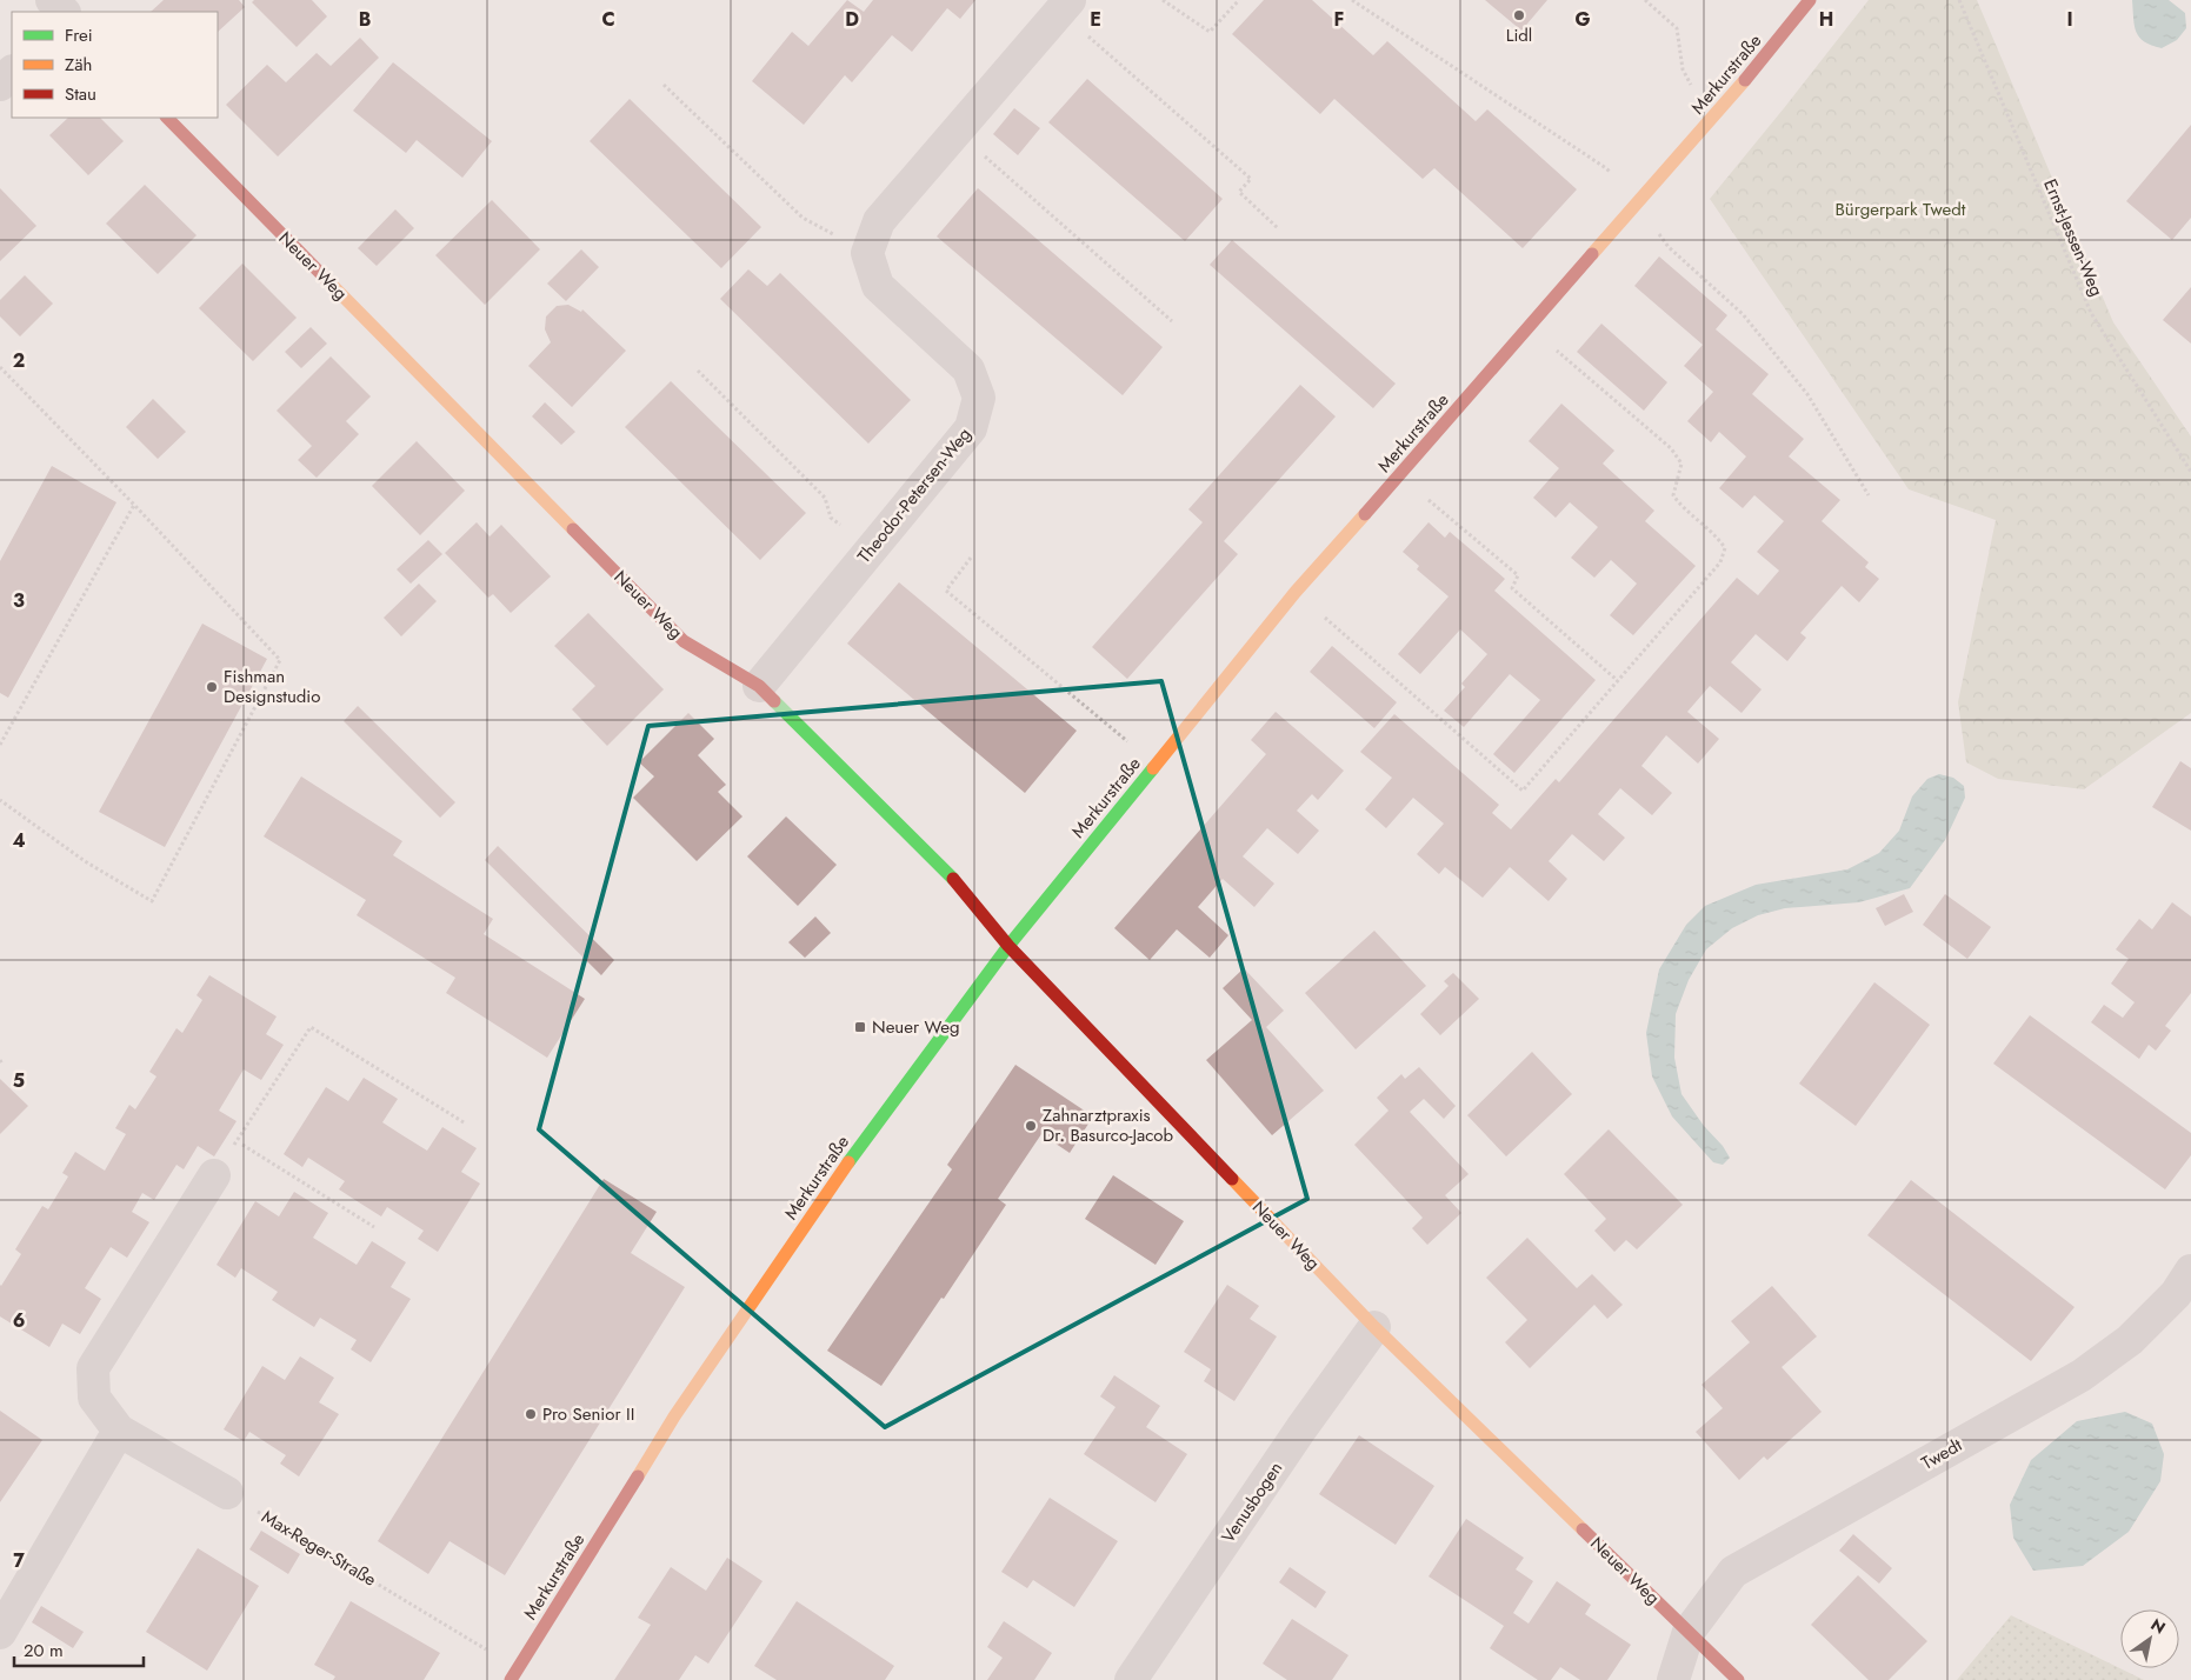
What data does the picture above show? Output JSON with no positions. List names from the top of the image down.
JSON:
{
  "streets": {
    "street": [
      "Merkurstraße",
      "Neuer Weg",
      "Theodor-Petersen-Weg",
      "Twedt",
      "Venusbogen"
    ],
    "path": ["Ernst-Jessen-Weg", "Max-Reger-Straße"]
  },
  "crossings": [
    ["Merkurstraße", "Neuer Weg"],
    ["Merkurstraße", "Max-Reger-Straße"],
    ["Neuer Weg", "Theodor-Petersen-Weg"],
    ["Neuer Weg", "Twedt"],
    ["Neuer Weg", "Venusbogen"]
  ],
  "parks": ["Bürgerpark Twedt"],
  "places": {
    "other": [
      "Lidl",
      "Fishman Designstudio",
      "Zahnarztpraxis Dr. Basurco-Jacob",
      "Pro Senior II"
    ],
    "transit": ["Neuer Weg"]
  },
  "legend": ["Frei", "Zäh", "Stau"],
  "scale_bar": "20 m",
  "north": "top right",
  "grid": {
    "columns": [
      "B",
      "C",
      "D",
      "E",
      "F",
      "G",
      "H",
      "I"
    ],
    "rows": [
      "2",
      "3",
      "4",
      "5",
      "6",
      "7"
    ]
  }
}
